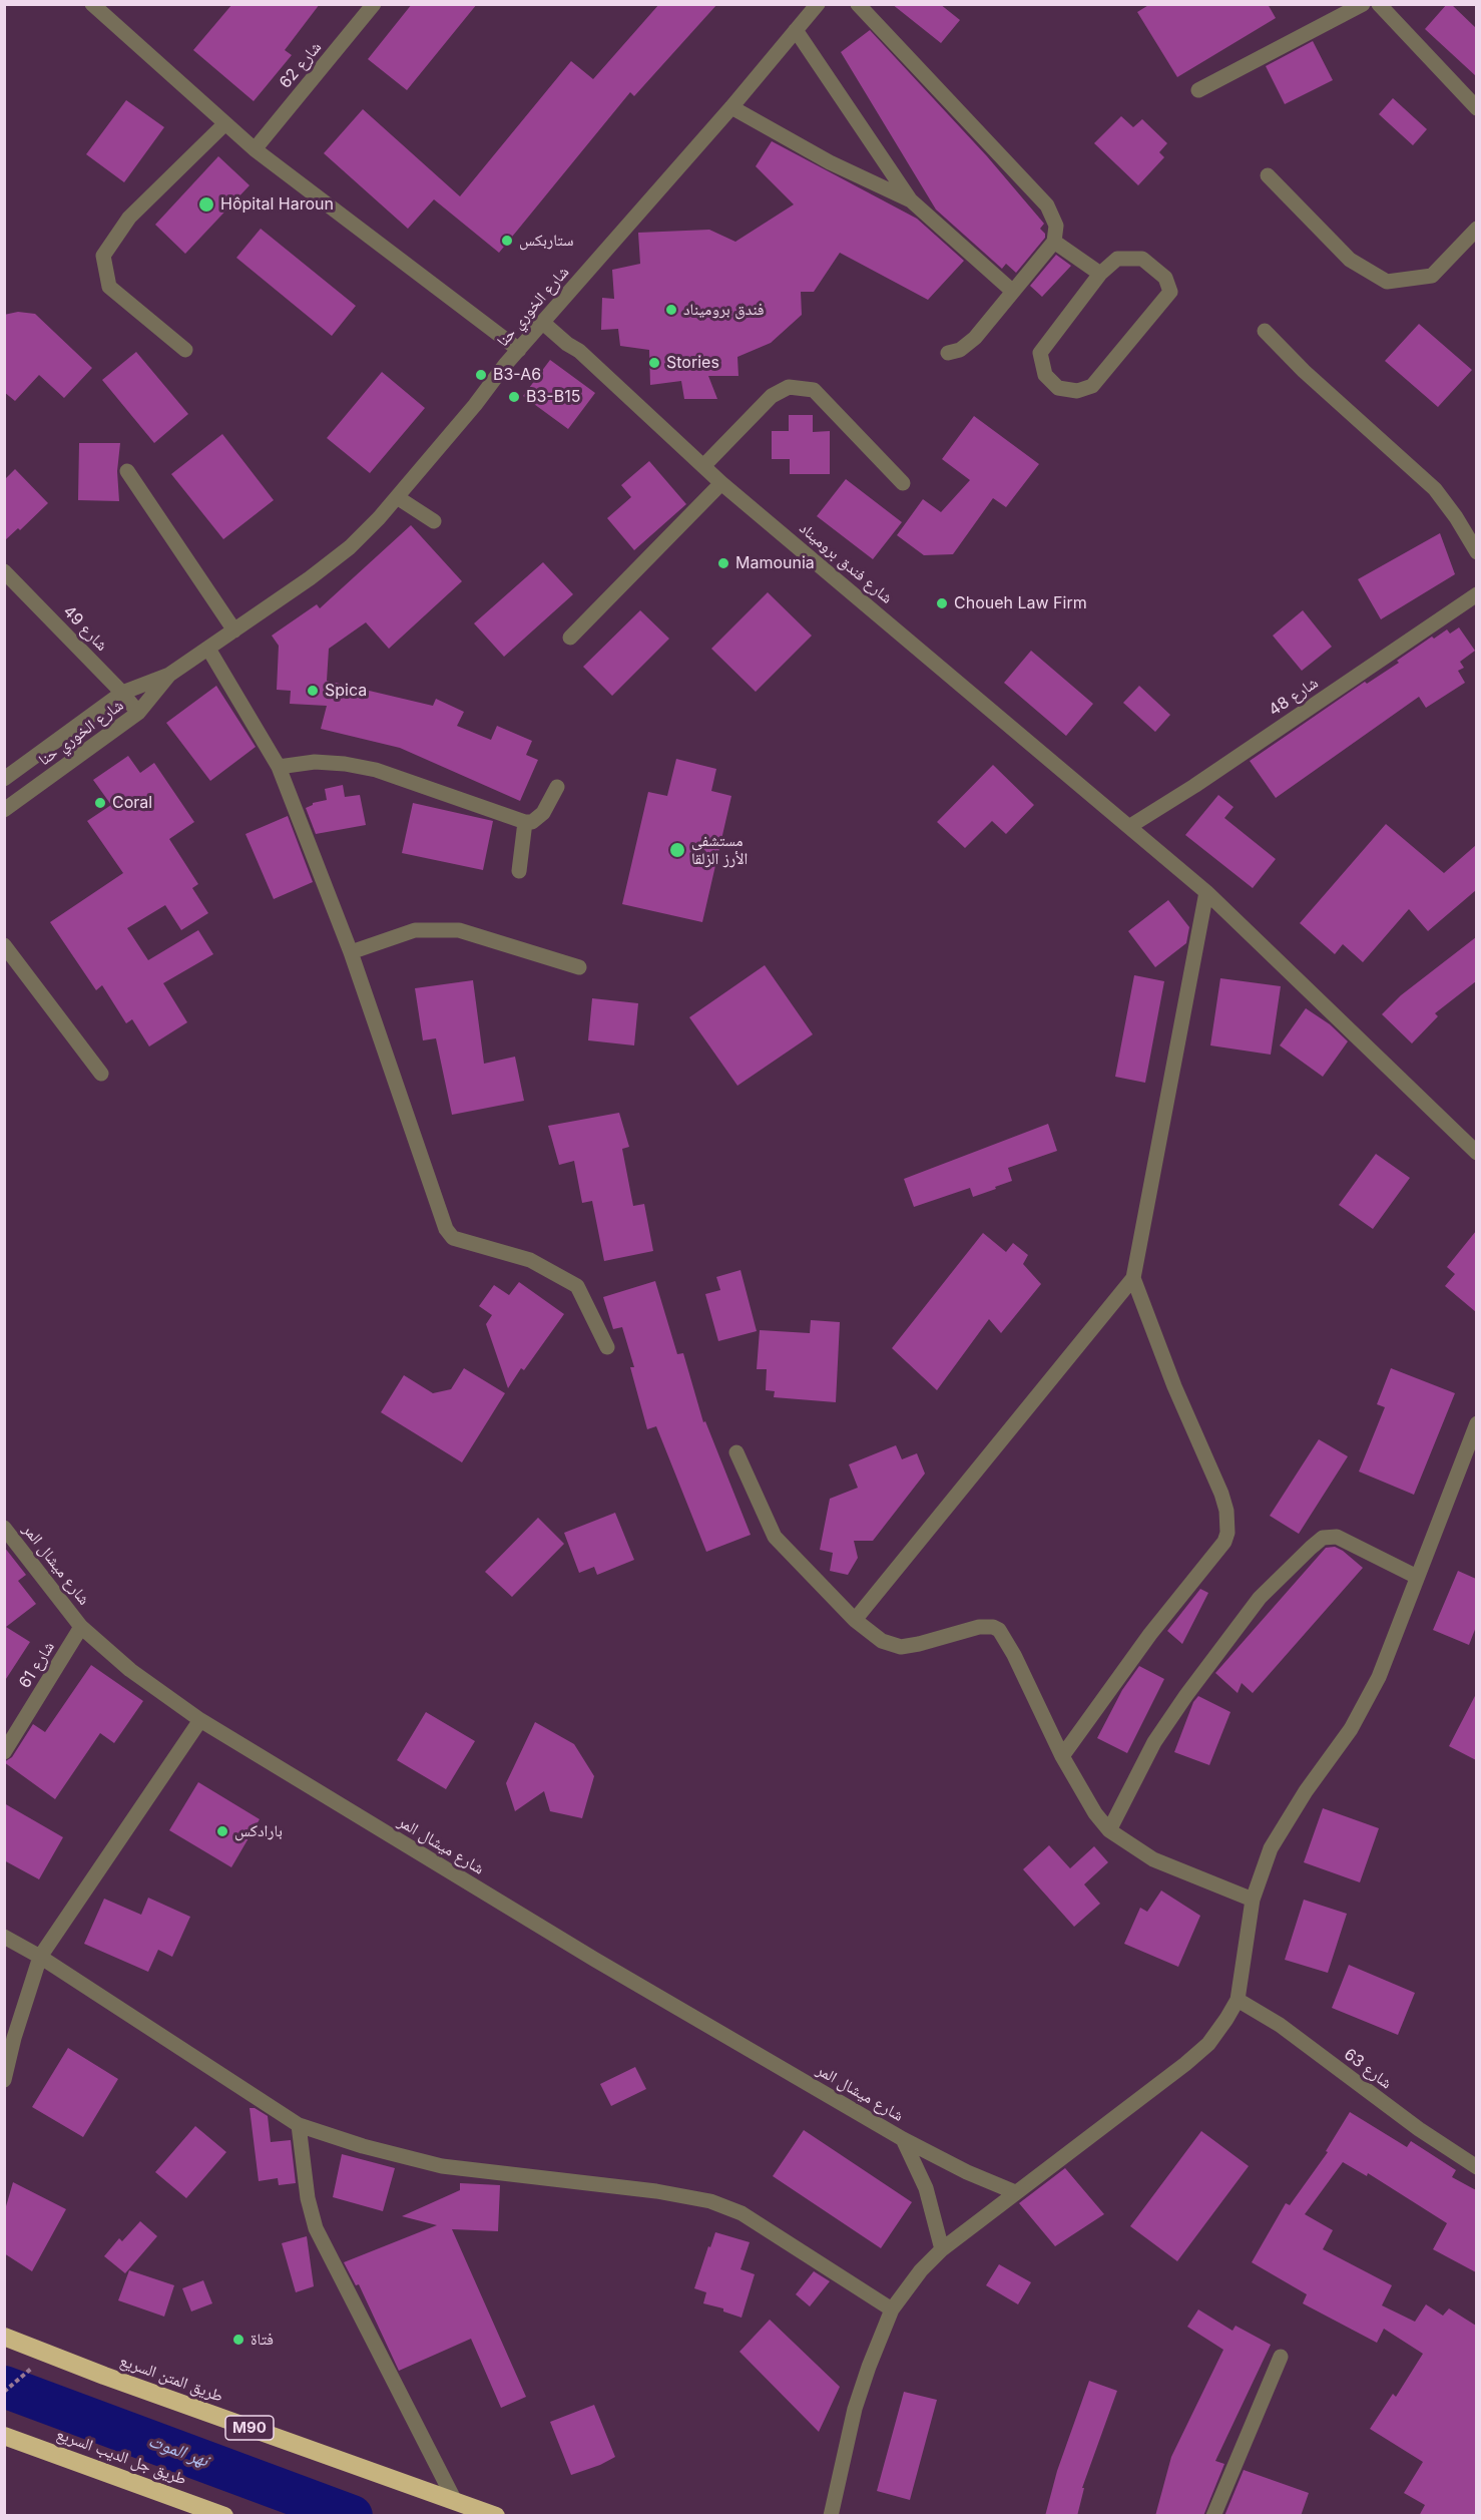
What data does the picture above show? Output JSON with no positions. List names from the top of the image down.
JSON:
{
  "streets": {
    "highway": ["طريق المتن السريع", "M90", "طريق جل الديب السريع"],
    "street": [
      "شارع 62",
      "شارع الخوري حنا",
      "شارع فندق بروميناد",
      "شارع 49",
      "شارع 48",
      "شارع ميشال المر",
      "شارع 61",
      "شارع 63"
    ]
  },
  "crossings": [
    ["شارع الخوري حنا", "شارع فندق بروميناد"],
    ["شارع الخوري حنا", "شارع 49"],
    ["شارع فندق بروميناد", "شارع 48"],
    ["شارع ميشال المر", "شارع 61"]
  ],
  "water": ["نهر الموت"],
  "places": [
    "Hôpital Haroun",
    "ستاربكس",
    "فندق بروميناد",
    "Stories",
    "B3-A6",
    "B3-B15",
    "Mamounia",
    "Choueh Law Firm",
    "Spica",
    "Coral",
    "مستشفى الأرز الزلقا",
    "بارادكس",
    "فتاة"
  ]
}
